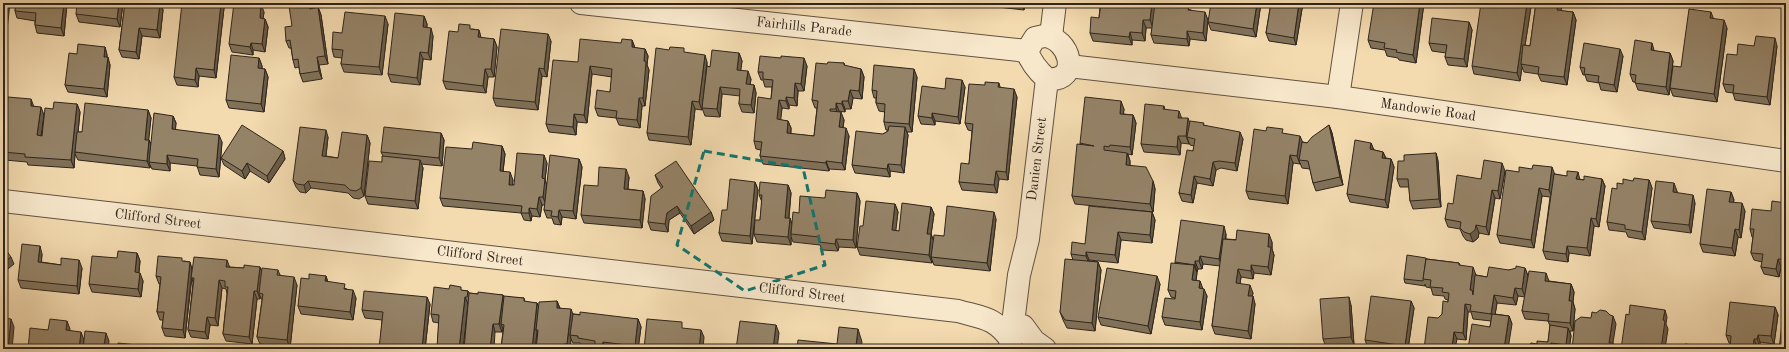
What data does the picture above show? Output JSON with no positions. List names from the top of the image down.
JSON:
{
  "streets": {
    "street": [
      "Fairhills Parade",
      "Mandowie Road",
      "Danien Street",
      "Clifford Street"
    ]
  },
  "crossings": [
    ["Fairhills Parade", "Mandowie Road"],
    ["Fairhills Parade", "Danien Street"],
    ["Mandowie Road", "Danien Street"],
    ["Danien Street", "Clifford Street"]
  ]
}
